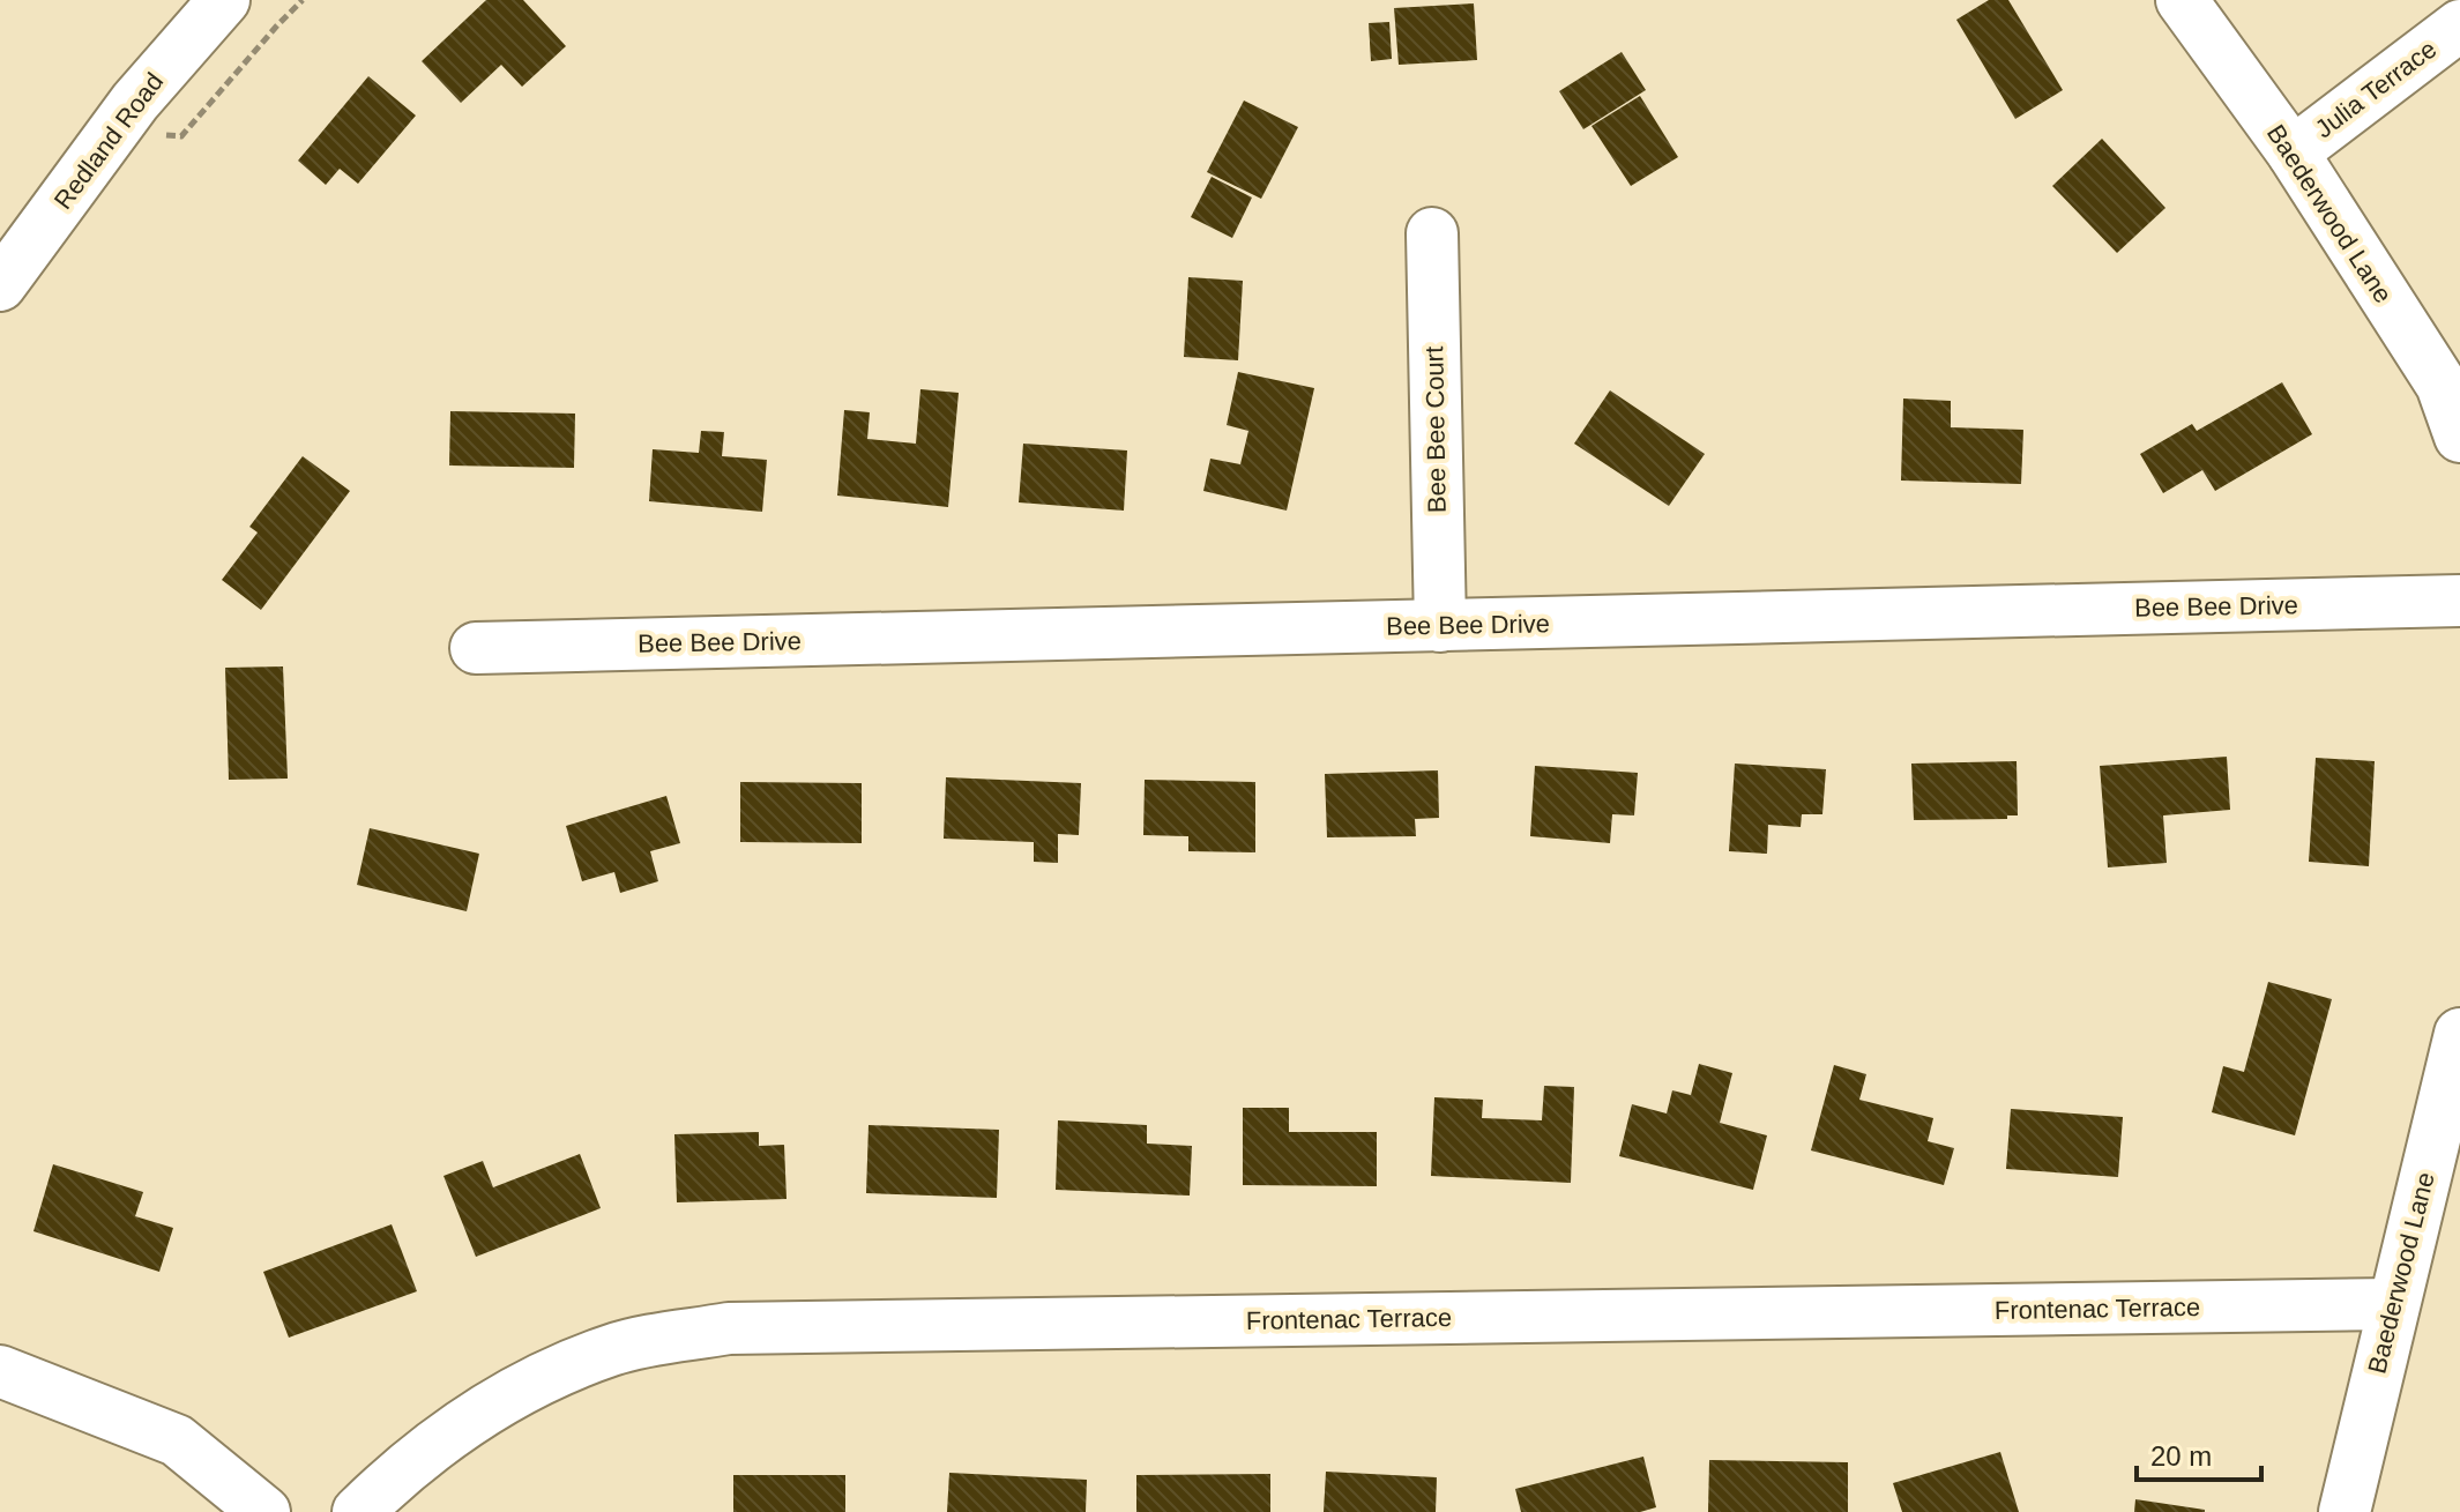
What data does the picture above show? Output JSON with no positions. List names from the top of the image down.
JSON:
{
  "streets": {
    "street": [
      "Julia Terrace",
      "Redland Road",
      "Baederwood Lane",
      "Bee Bee Court",
      "Bee Bee Drive",
      "Frontenac Terrace"
    ]
  },
  "crossings": [
    ["Julia Terrace", "Baederwood Lane"],
    ["Baederwood Lane", "Frontenac Terrace"],
    ["Bee Bee Court", "Bee Bee Drive"]
  ],
  "scale_bar": "20 m"
}
